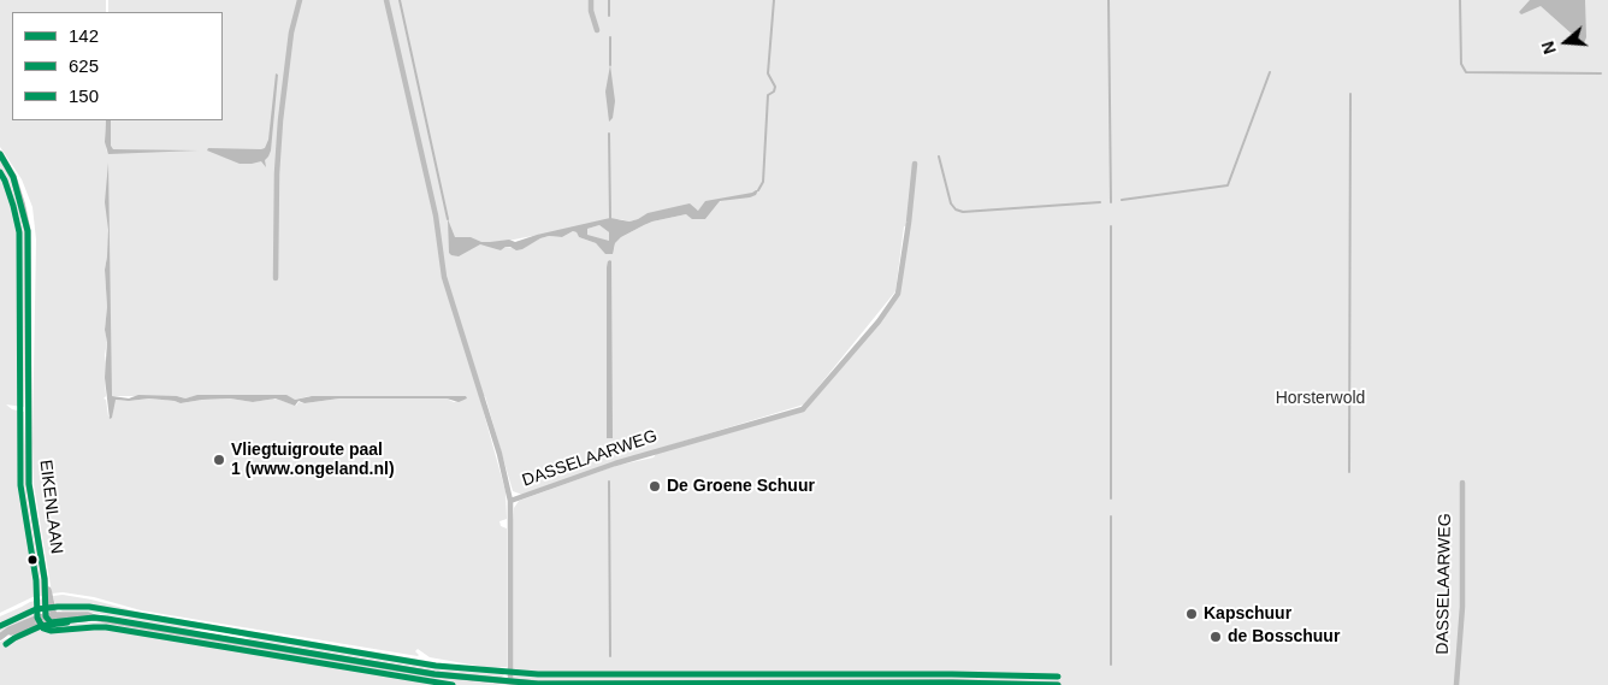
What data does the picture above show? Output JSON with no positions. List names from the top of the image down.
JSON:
{
  "streets": {
    "street": ["DASSELAARWEG", "EIKENLAAN"]
  },
  "parks": ["Horsterwold"],
  "places": [
    "Vliegtuigroute paal 1 (www.ongeland.nl)",
    "De Groene Schuur",
    "Kapschuur",
    "de Bosschuur"
  ],
  "lines": ["transit line 142", "transit line 625", "transit line 150"],
  "legend": ["142", "625", "150"],
  "north": "left"
}
